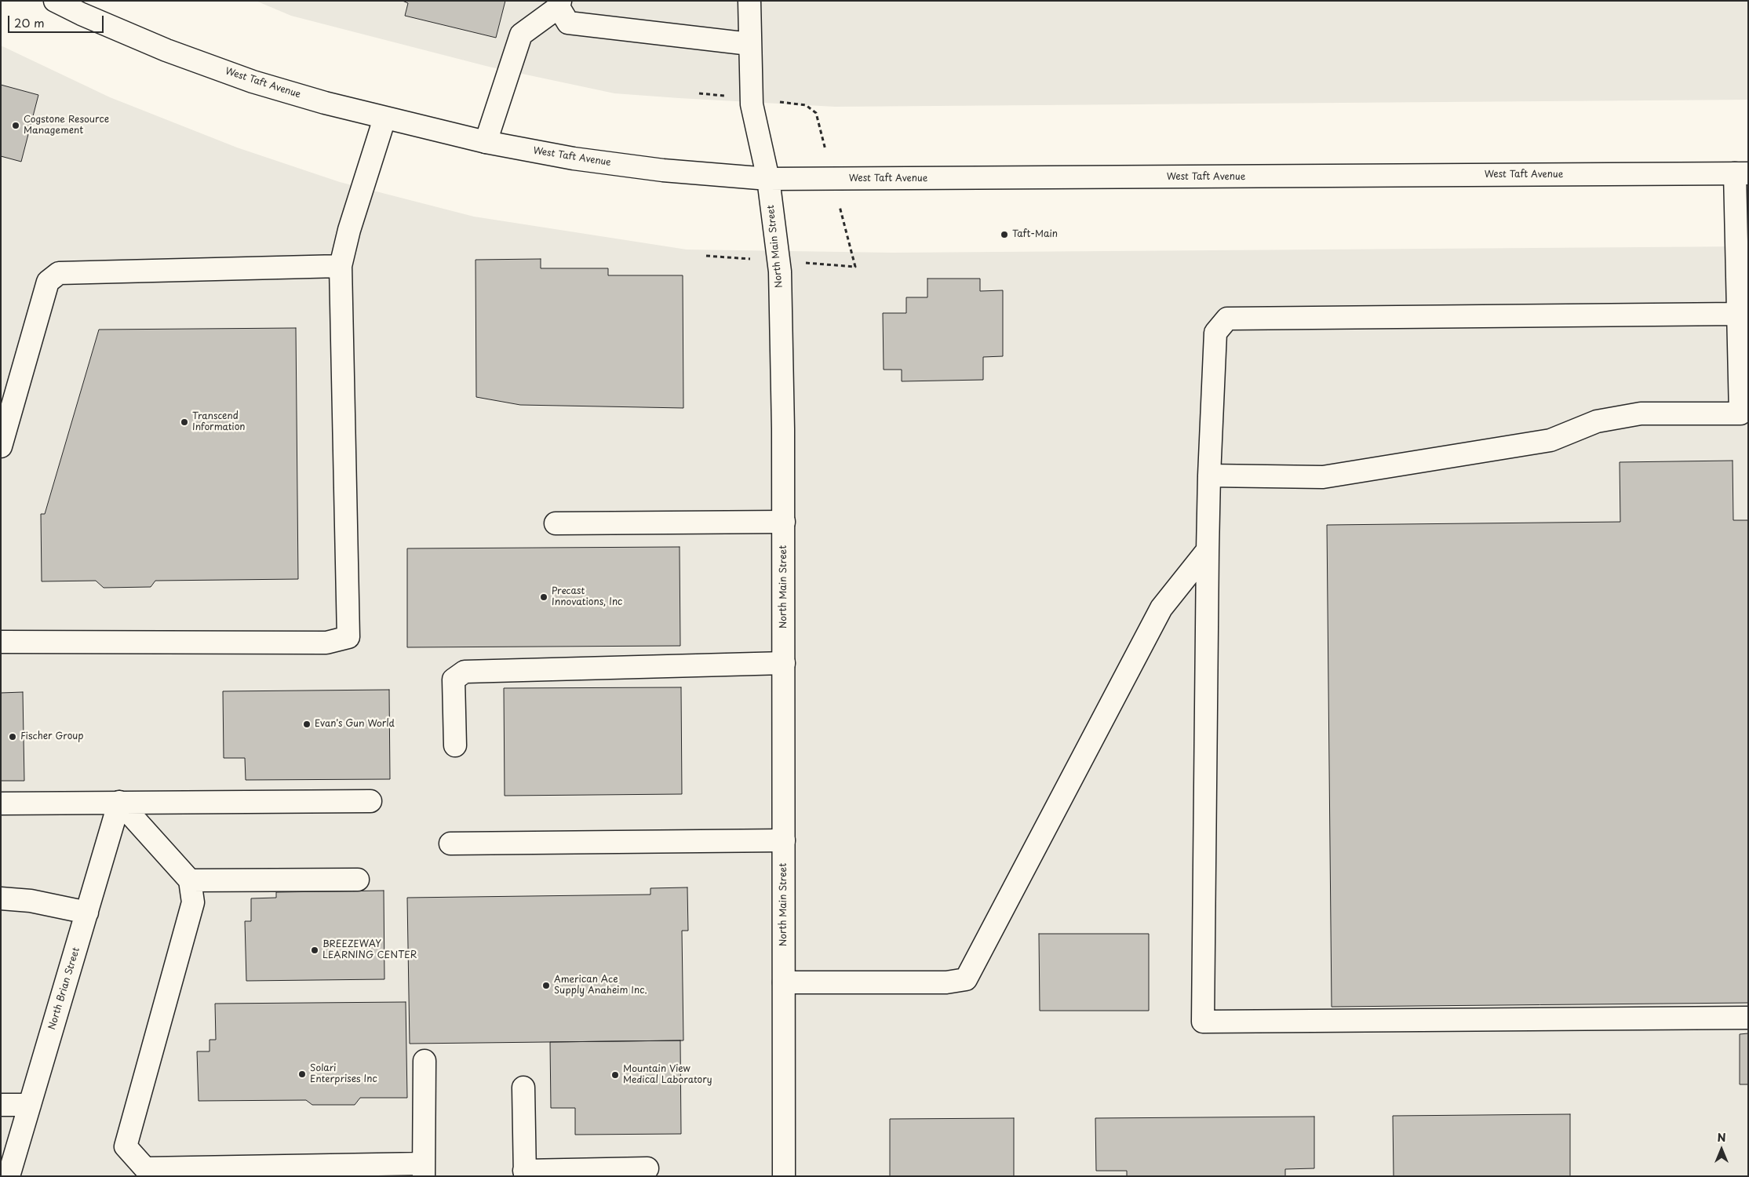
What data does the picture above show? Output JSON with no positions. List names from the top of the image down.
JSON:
{
  "streets": {
    "main road": ["West Taft Avenue", "North Main Street", "North Brian Street"]
  },
  "crossings": [
    ["West Taft Avenue", "North Main Street"]
  ],
  "places": [
    "Cogstone Resource Management",
    "Taft-Main",
    "Transcend Information",
    "Precast Innovations, Inc",
    "Evan's Gun World",
    "Fischer Group",
    "BREEZEWAY LEARNING CENTER",
    "American Ace Supply Anaheim Inc.",
    "Solari Enterprises Inc",
    "Mountain View Medical Laboratory"
  ],
  "scale_bar": "20 m",
  "north": "top"
}
